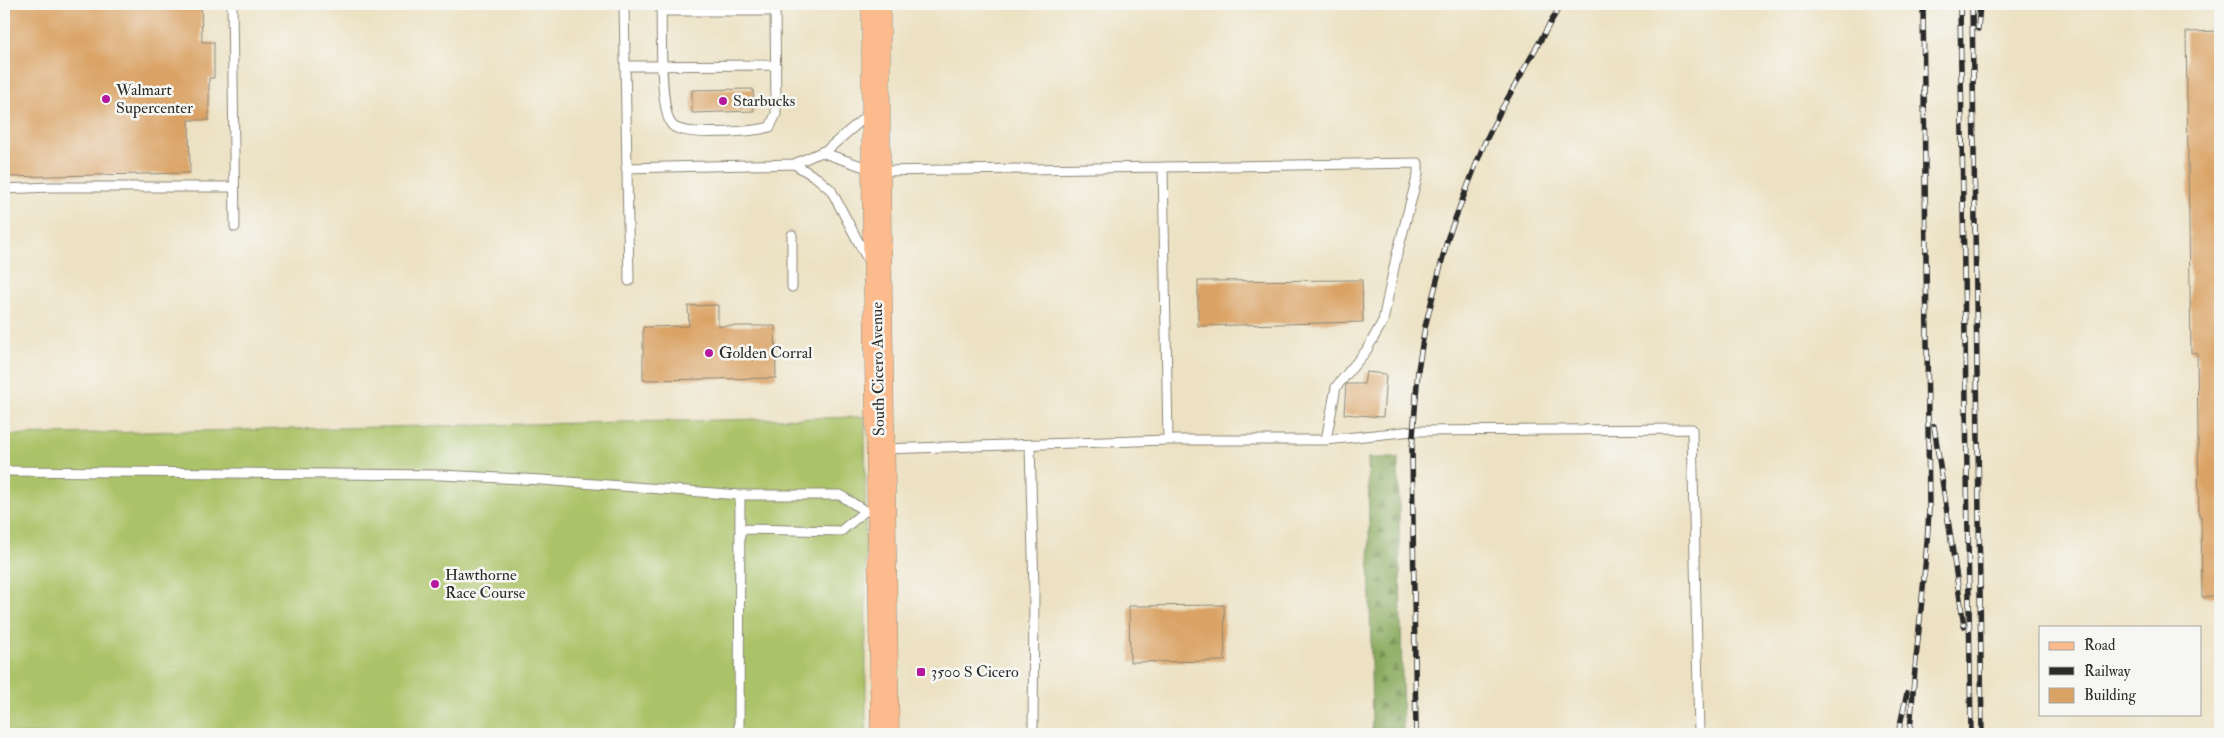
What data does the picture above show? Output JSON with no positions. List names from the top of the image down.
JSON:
{
  "streets": {
    "main road": ["South Cicero Avenue"]
  },
  "places": {
    "other": [
      "Walmart Supercenter",
      "Starbucks",
      "Golden Corral",
      "Hawthorne Race Course"
    ],
    "transit": ["3500 S Cicero"]
  },
  "legend": ["Road", "Railway", "Building"]
}
